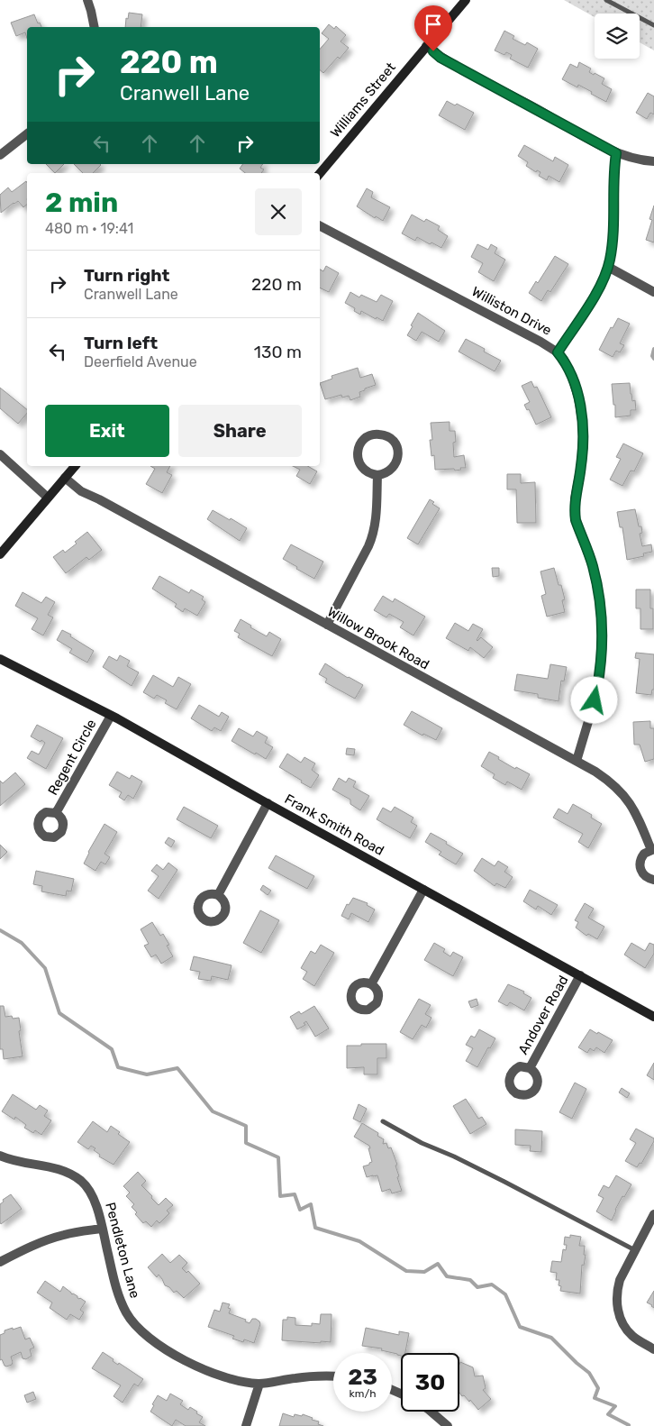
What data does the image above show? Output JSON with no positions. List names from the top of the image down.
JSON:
{
  "streets": {
    "street": [
      "Williams Street",
      "Williston Drive",
      "Willow Brook Road",
      "Regent Circle",
      "Frank Smith Road",
      "Andover Road",
      "Pendleton Lane"
    ]
  },
  "crossings": [
    ["Williston Drive", "Willow Brook Road"],
    ["Regent Circle", "Frank Smith Road"],
    ["Frank Smith Road", "Andover Road"]
  ],
  "page": {
    "turn": ["220 m", "Cranwell Lane"],
    "heading": ["2 min", "480 m · 19:41"],
    "list": [
      {
        "name": "Turn right",
        "note": "Cranwell Lane",
        "value": "220 m"
      },
      {
        "name": "Turn left",
        "note": "Deerfield Avenue",
        "value": "130 m"
      }
    ],
    "buttons": ["Exit", "Share"],
    "speed": "23 km/h",
    "limit": "30"
  }
}
